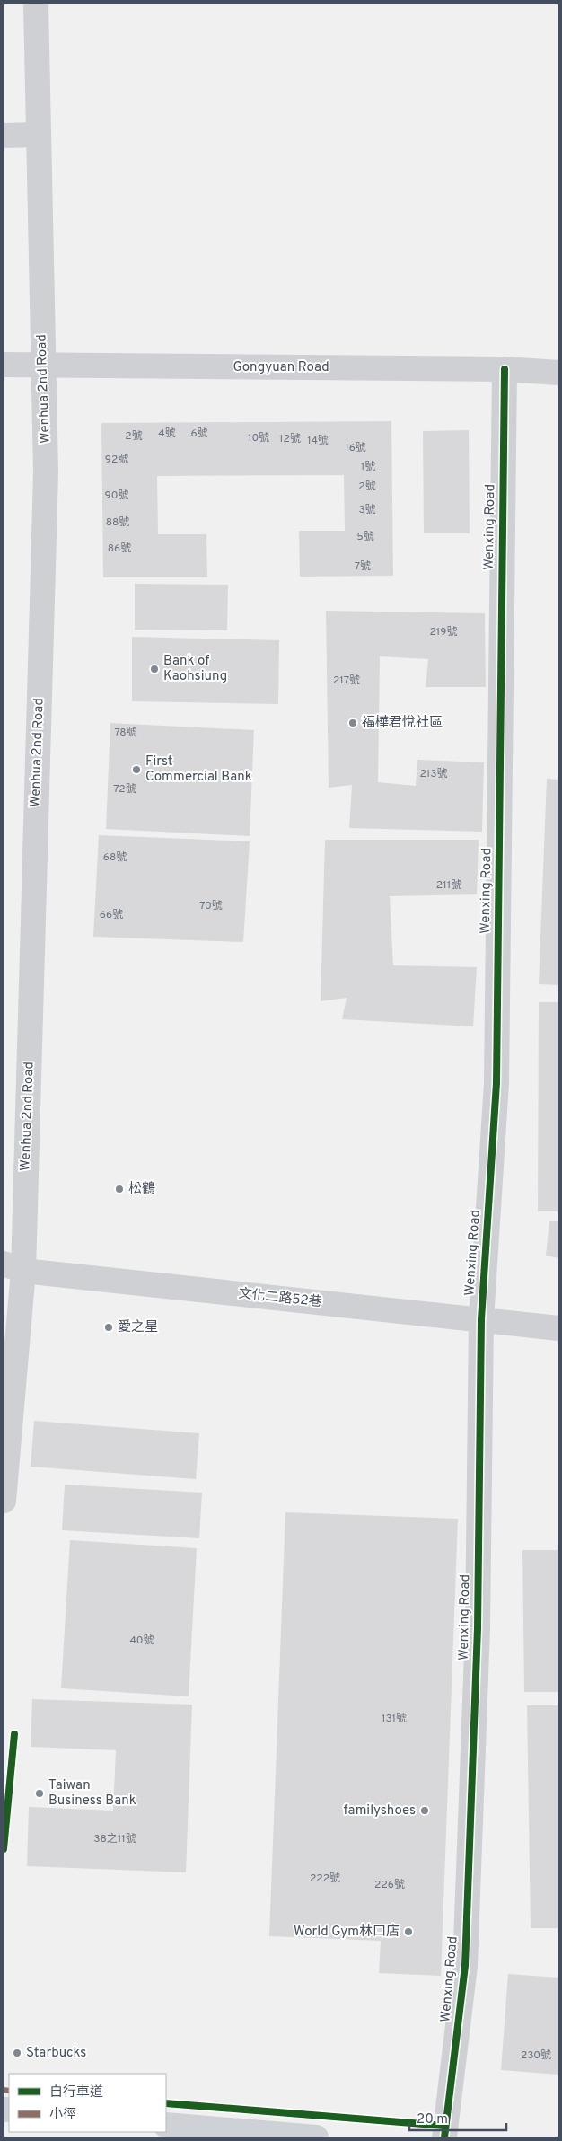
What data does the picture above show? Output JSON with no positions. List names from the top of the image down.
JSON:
{
  "streets": {
    "street": [
      "Gongyuan Road",
      "Wenhua 2nd Road",
      "Wenxing Road",
      "文化二路52巷"
    ]
  },
  "crossings": [
    ["Gongyuan Road", "Wenhua 2nd Road"],
    ["Gongyuan Road", "Wenxing Road"],
    ["Wenhua 2nd Road", "文化二路52巷"],
    ["Wenxing Road", "文化二路52巷"]
  ],
  "places": [
    "Bank of Kaohsiung",
    "福樺君悅社區",
    "First Commercial Bank",
    "松鶴",
    "愛之星",
    "Taiwan Business Bank",
    "familyshoes",
    "World Gym林口店",
    "Starbucks"
  ],
  "house_numbers": [
    "4號",
    "6號",
    "2號",
    "10號",
    "12號",
    "14號",
    "16號",
    "92號",
    "1號",
    "2號",
    "90號",
    "3號",
    "88號",
    "5號",
    "86號",
    "7號",
    "219號",
    "217號",
    "78號",
    "213號",
    "72號",
    "68號",
    "211號",
    "70號",
    "66號",
    "40號",
    "131號",
    "38之11號",
    "222號",
    "226號",
    "230號"
  ],
  "legend": ["自行車道", "小徑"],
  "scale_bar": "20 m"
}
